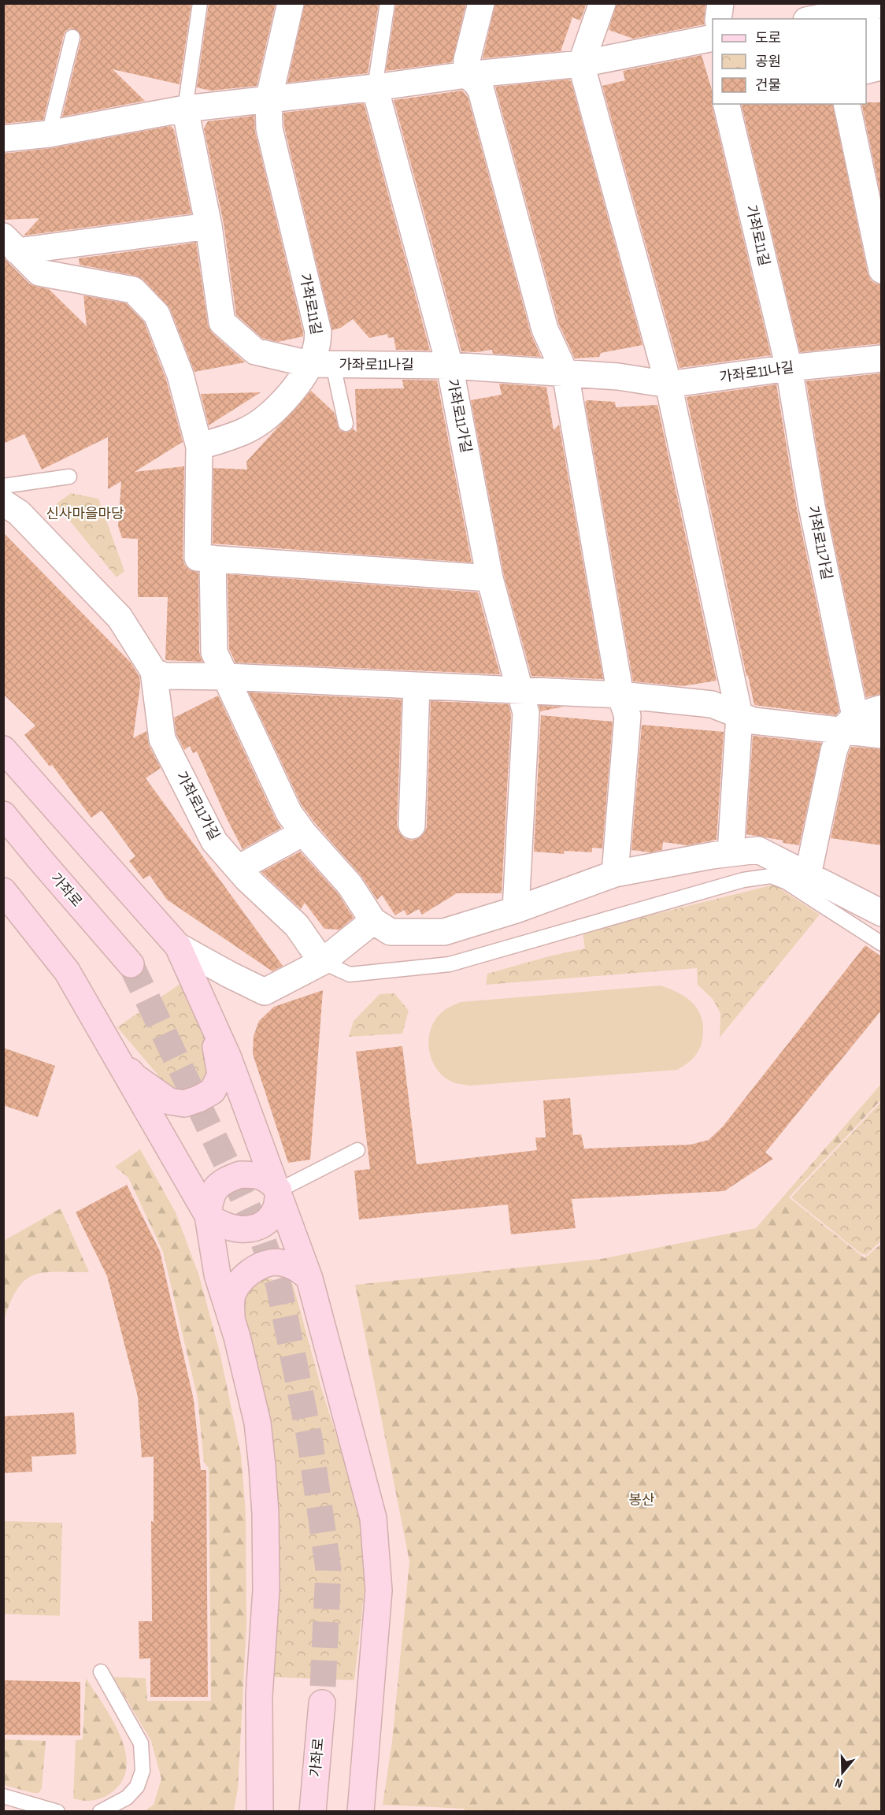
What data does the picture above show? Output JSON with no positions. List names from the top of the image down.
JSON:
{
  "streets": {
    "main road": ["가좌로"],
    "street": ["가좌로11길", "가좌로11나길", "가좌로11가길"]
  },
  "crossings": [
    ["가좌로11길", "가좌로11나길"],
    ["가좌로11길", "가좌로11가길"],
    ["가좌로11나길", "가좌로11가길"]
  ],
  "parks": ["신사마을마당", "봉산"],
  "legend": ["도로", "공원", "건물"],
  "north": "bottom"
}
